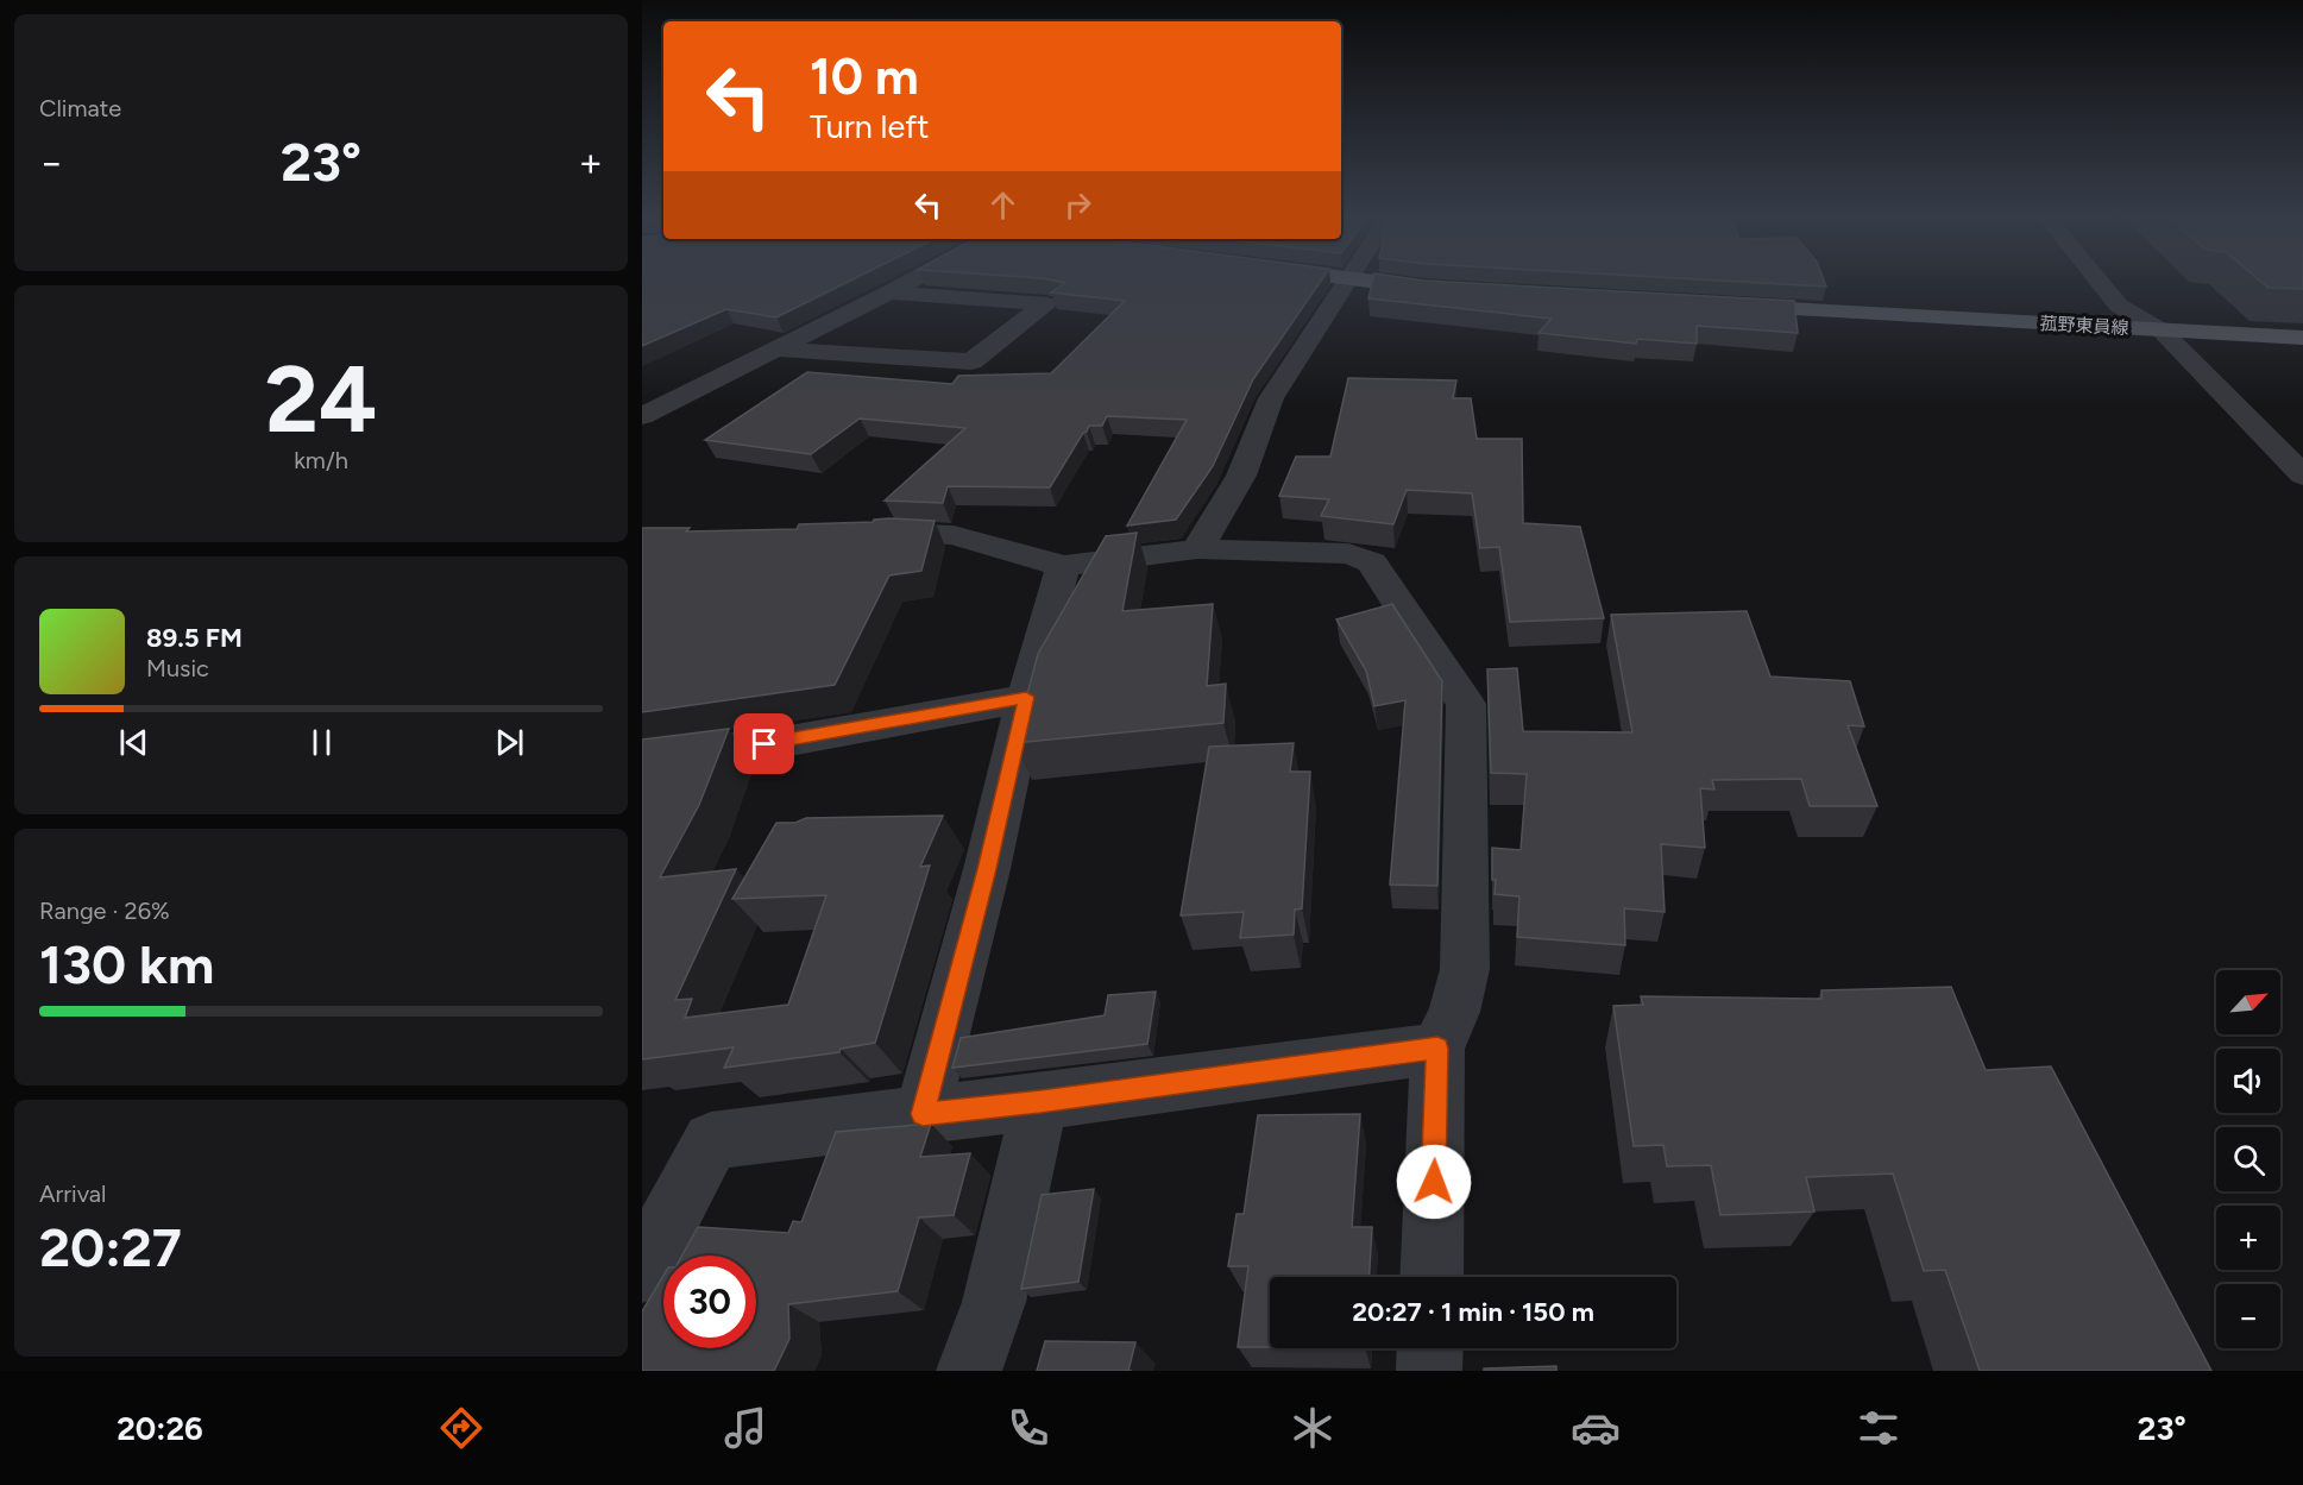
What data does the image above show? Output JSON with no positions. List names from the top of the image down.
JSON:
{
  "streets": {
    "main road": ["菰野東員線"]
  },
  "north": "top right",
  "page": {
    "tile": [
      "Climate",
      ["24", "km/h"],
      ["Range · 26%", "130 km"],
      ["Arrival", "20:27"]
    ],
    "turn": ["10 m", "Turn left"],
    "heat": ["−", "23°", "+"],
    "song": ["89.5 FM", "Music"],
    "map_buttons": ["+", "−"],
    "limit": "30",
    "trip": "20:27 · 1 min · 150 m",
    "tabs": ["20:26", "23°"]
  }
}
